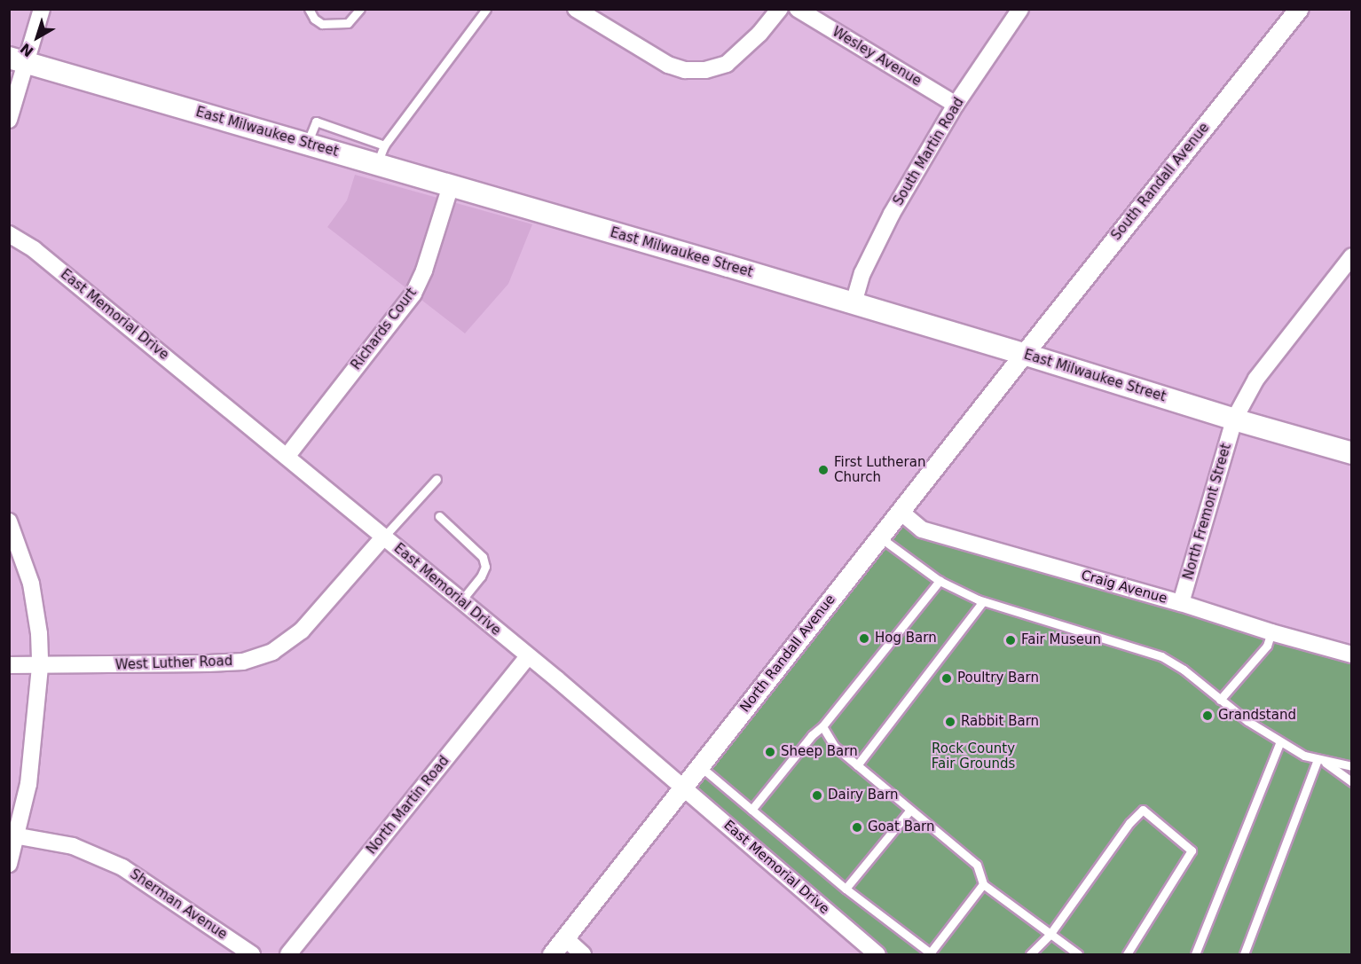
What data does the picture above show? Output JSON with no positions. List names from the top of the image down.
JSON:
{
  "streets": {
    "main road": ["East Milwaukee Street"],
    "street": [
      "Wesley Avenue",
      "South Martin Road",
      "South Randall Avenue",
      "East Memorial Drive",
      "Richards Court",
      "North Fremont Street",
      "Craig Avenue",
      "North Randall Avenue",
      "West Luther Road",
      "North Martin Road",
      "Sherman Avenue"
    ]
  },
  "crossings": [
    ["Wesley Avenue", "South Martin Road"],
    ["East Milwaukee Street", "South Martin Road"],
    ["East Milwaukee Street", "South Randall Avenue"],
    ["East Milwaukee Street", "Richards Court"],
    ["East Milwaukee Street", "North Fremont Street"],
    ["East Milwaukee Street", "North Randall Avenue"],
    ["South Randall Avenue", "North Randall Avenue"],
    ["East Memorial Drive", "Richards Court"],
    ["East Memorial Drive", "North Randall Avenue"],
    ["East Memorial Drive", "West Luther Road"],
    ["East Memorial Drive", "North Martin Road"],
    ["North Fremont Street", "Craig Avenue"],
    ["Craig Avenue", "North Randall Avenue"]
  ],
  "parks": ["Rock County Fair Grounds"],
  "places": [
    "First Lutheran Church",
    "Hog Barn",
    "Fair Museun",
    "Poultry Barn",
    "Grandstand",
    "Rabbit Barn",
    "Sheep Barn",
    "Dairy Barn",
    "Goat Barn"
  ],
  "north": "bottom left"
}
